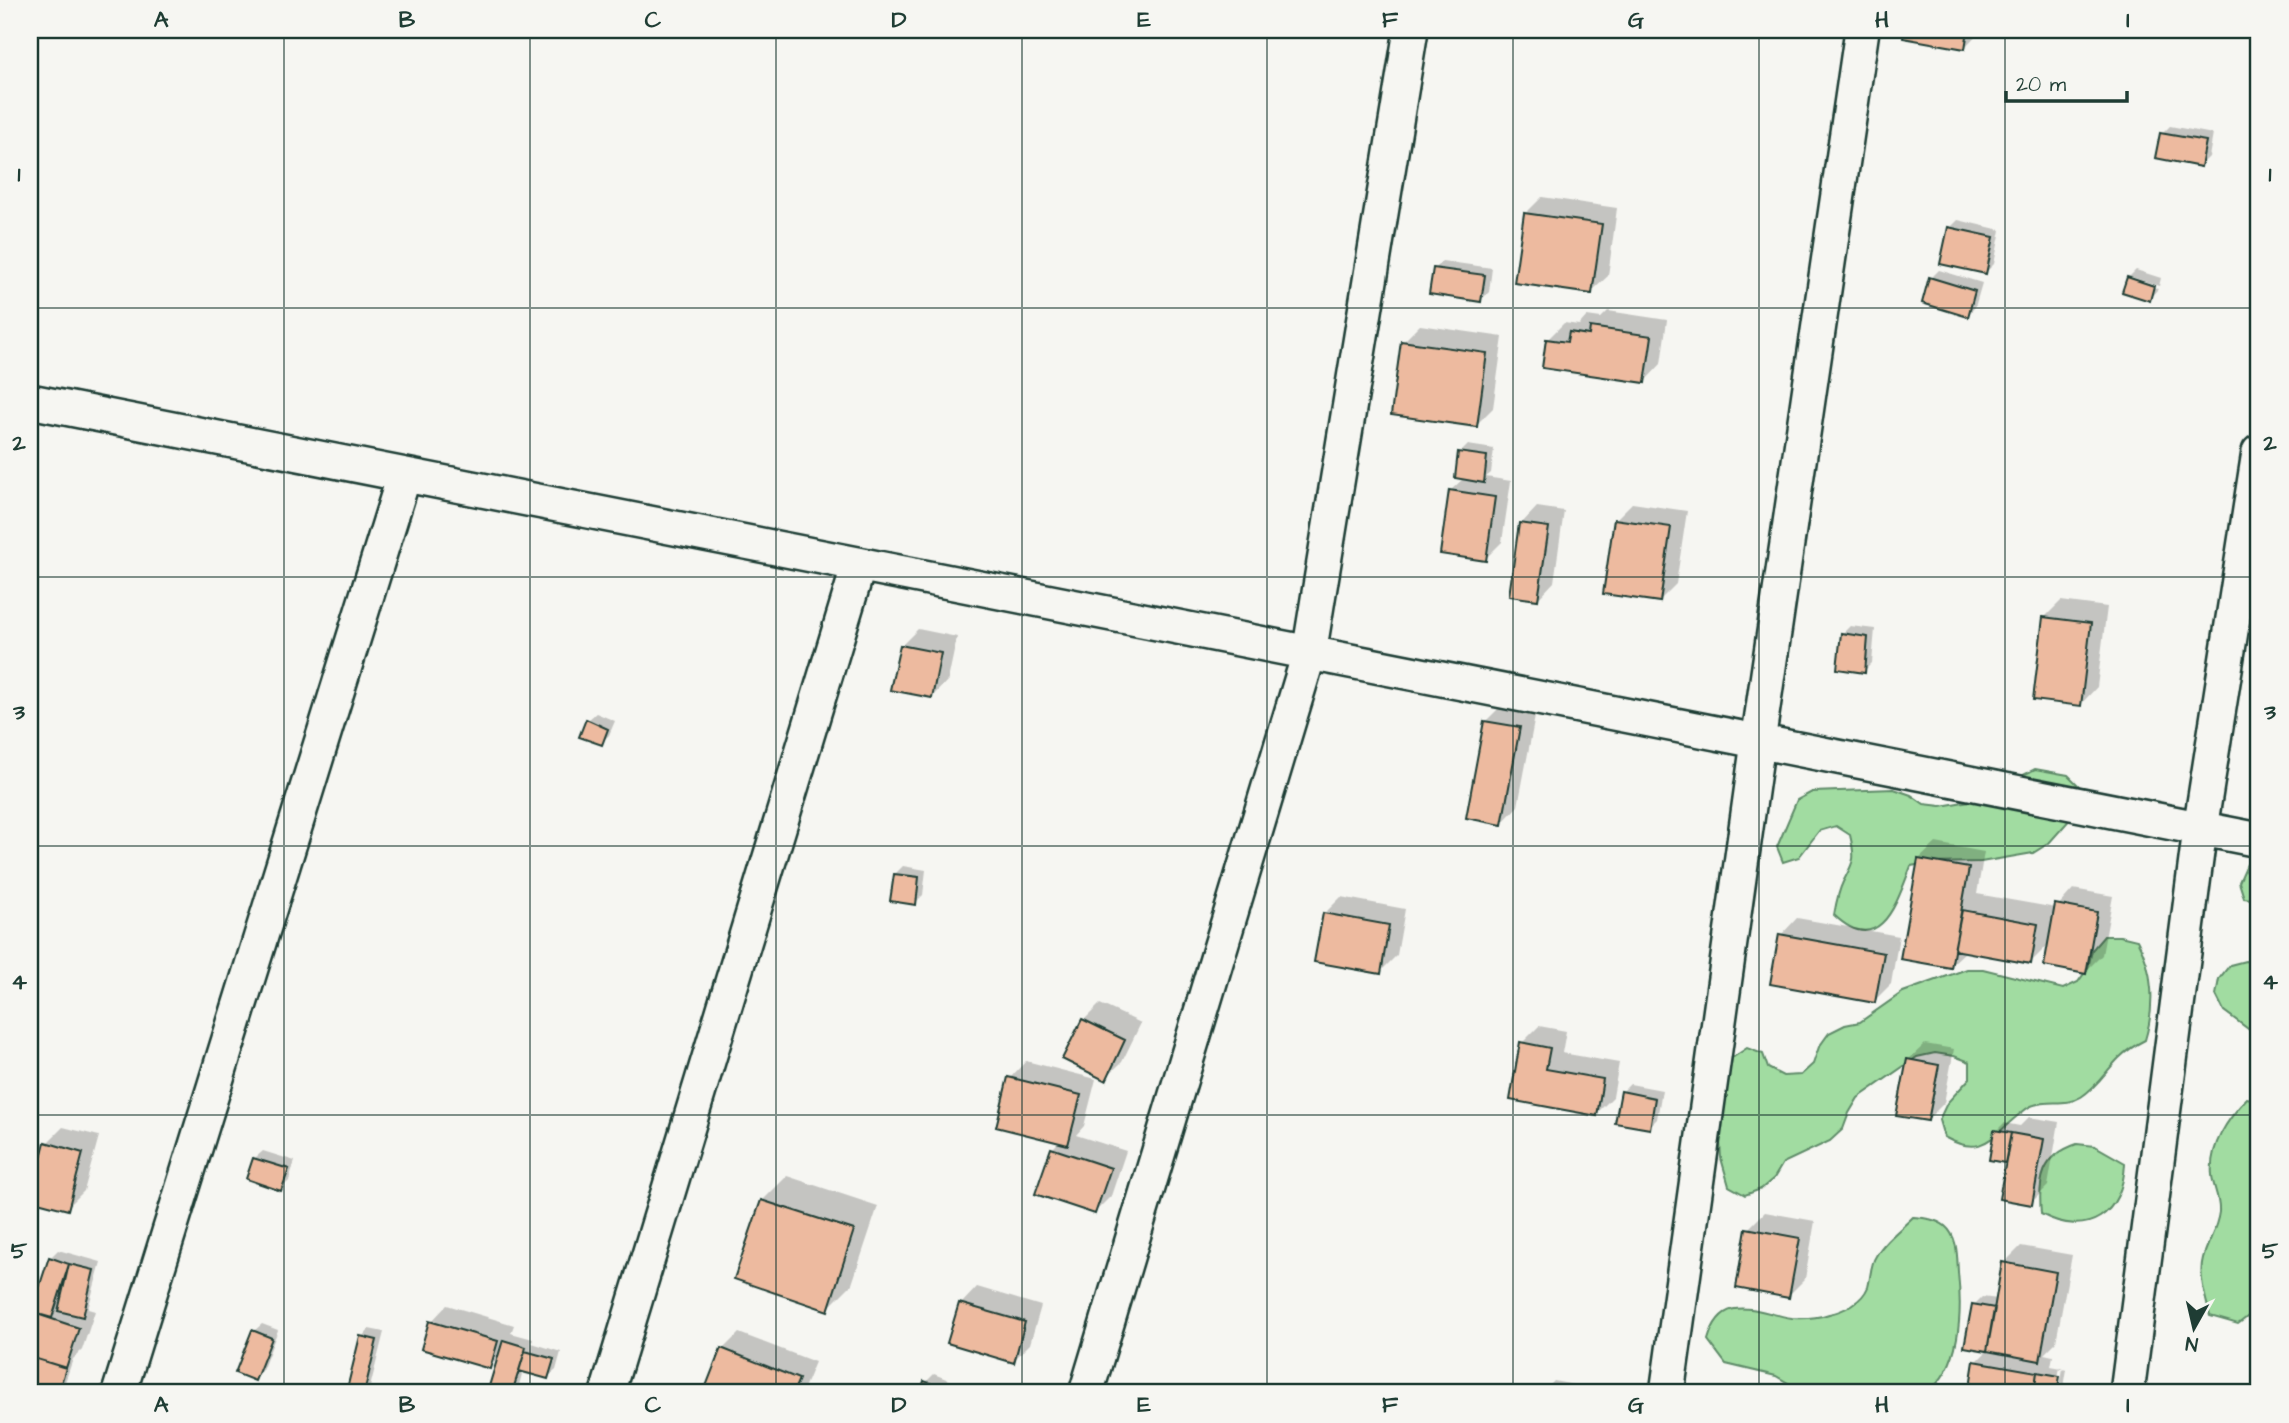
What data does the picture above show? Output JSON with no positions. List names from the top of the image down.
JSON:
{
  "scale_bar": "20 m",
  "north": "bottom",
  "grid": {
    "columns": [
      "A",
      "B",
      "C",
      "D",
      "E",
      "F",
      "G",
      "H",
      "I"
    ],
    "rows": [
      "1",
      "2",
      "3",
      "4",
      "5"
    ]
  }
}
